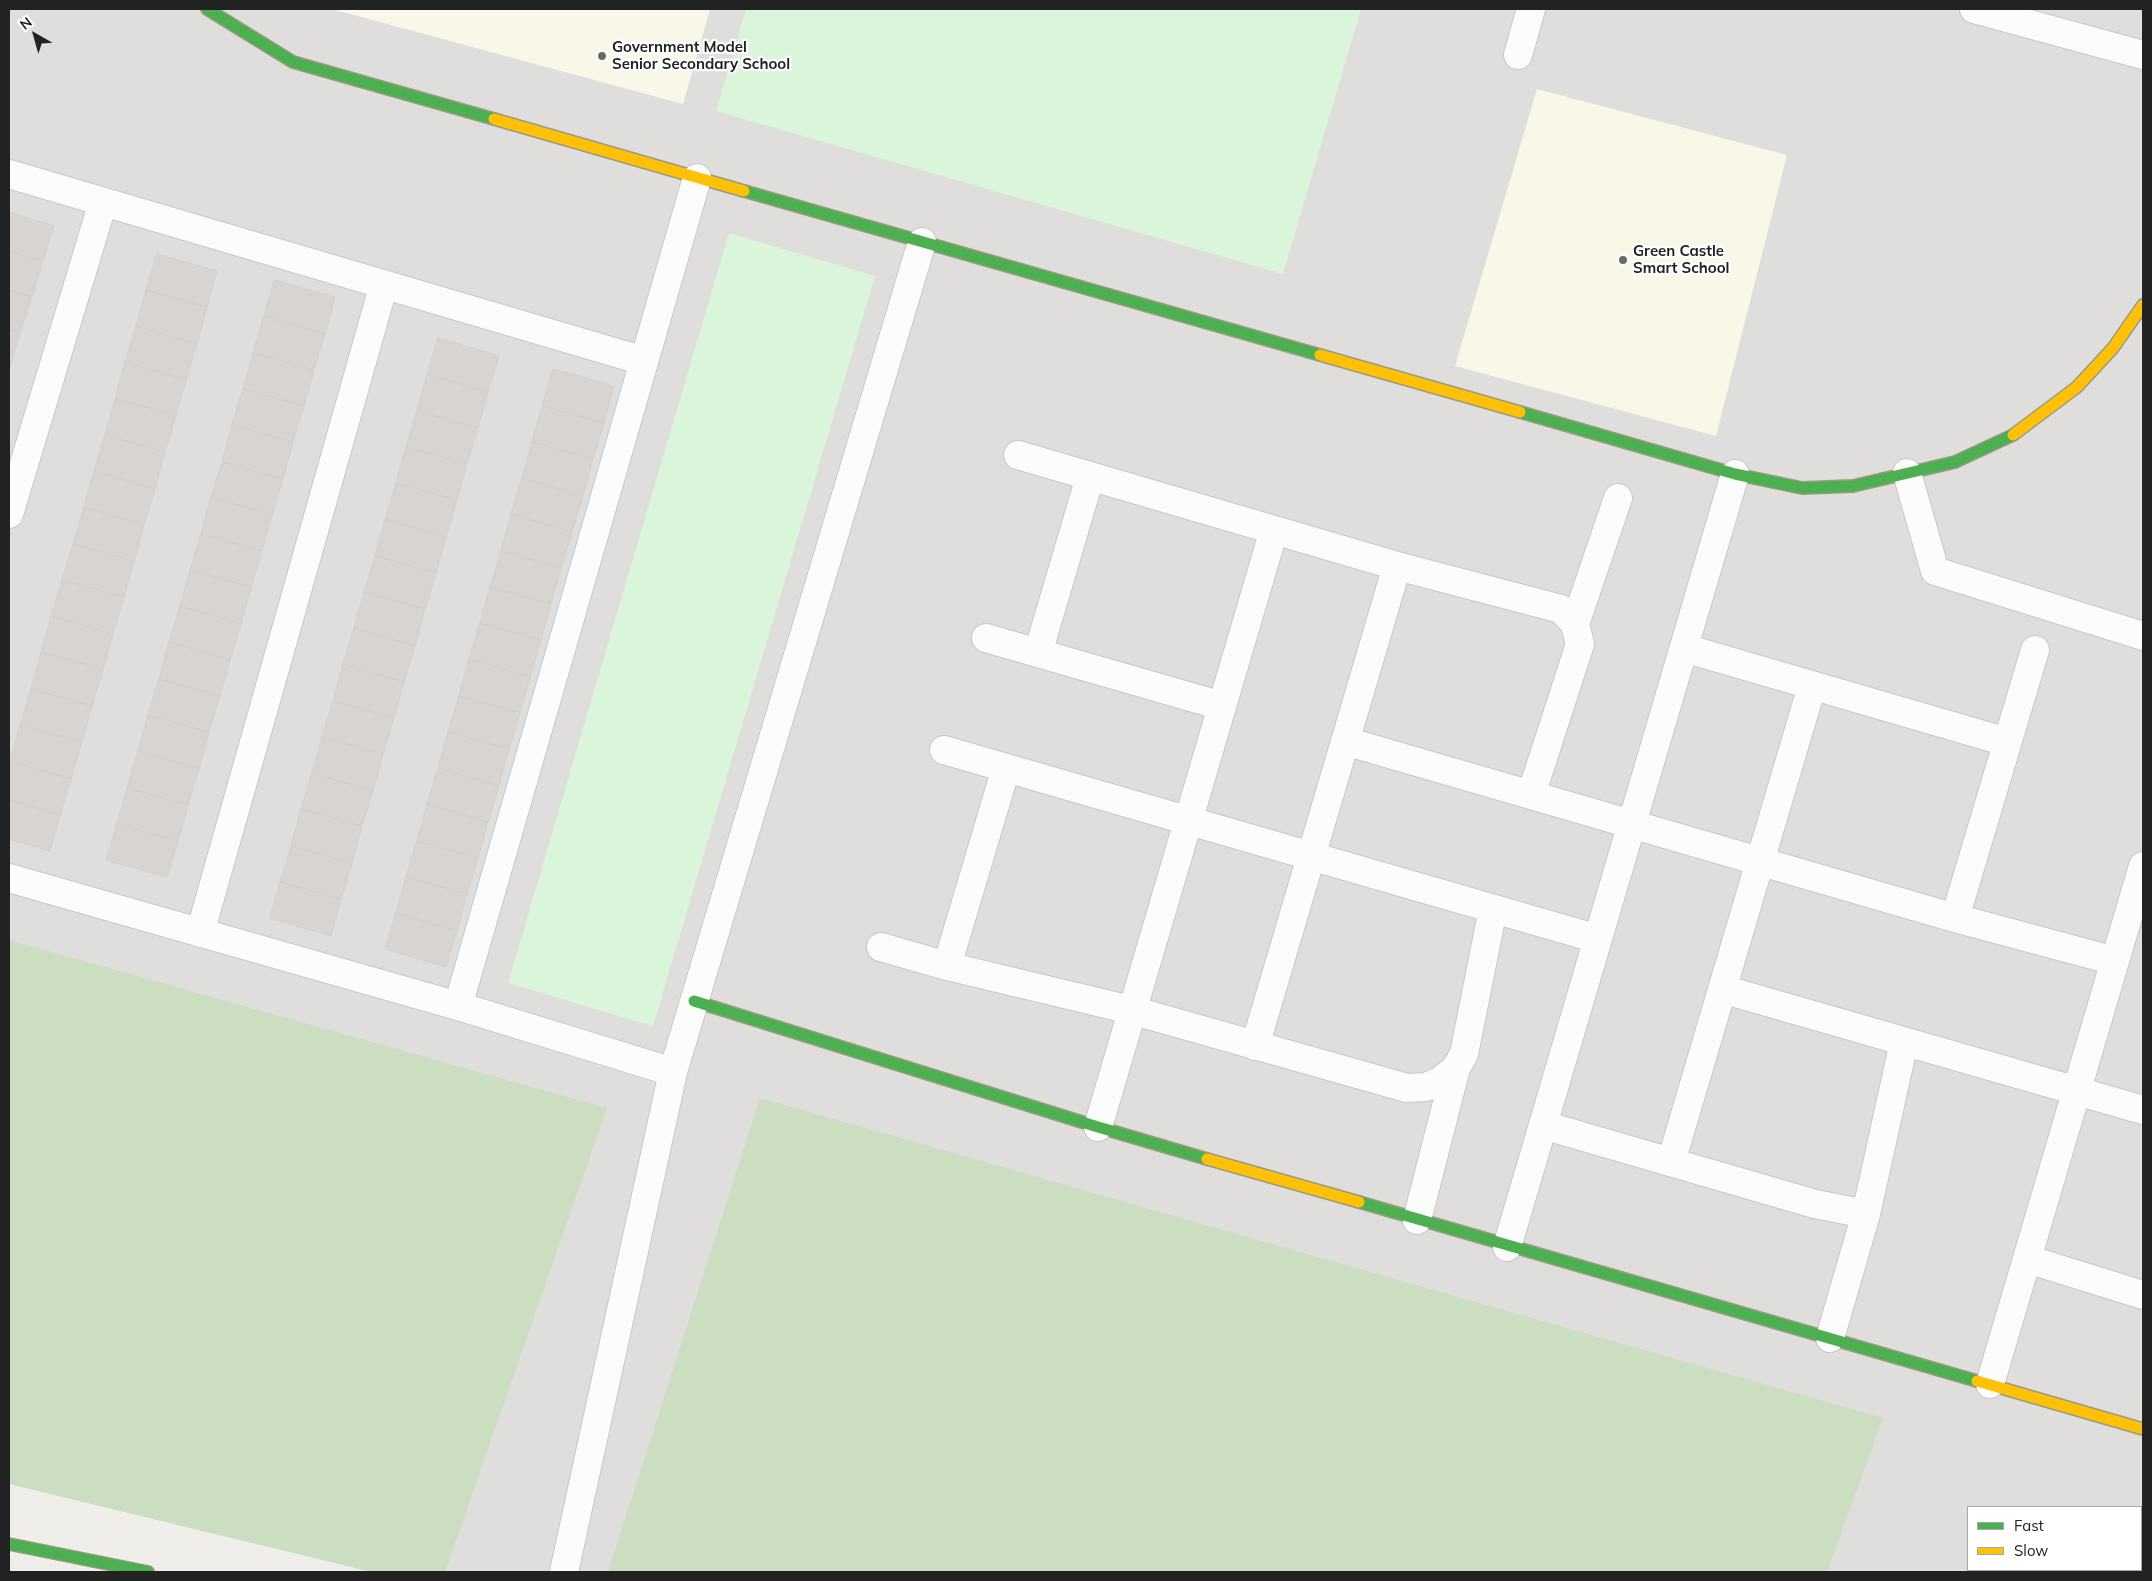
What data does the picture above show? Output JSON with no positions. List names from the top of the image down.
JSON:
{
  "places": ["Government Model Senior Secondary School", "Green Castle Smart School"],
  "legend": ["Fast", "Slow"],
  "north": "top left"
}
